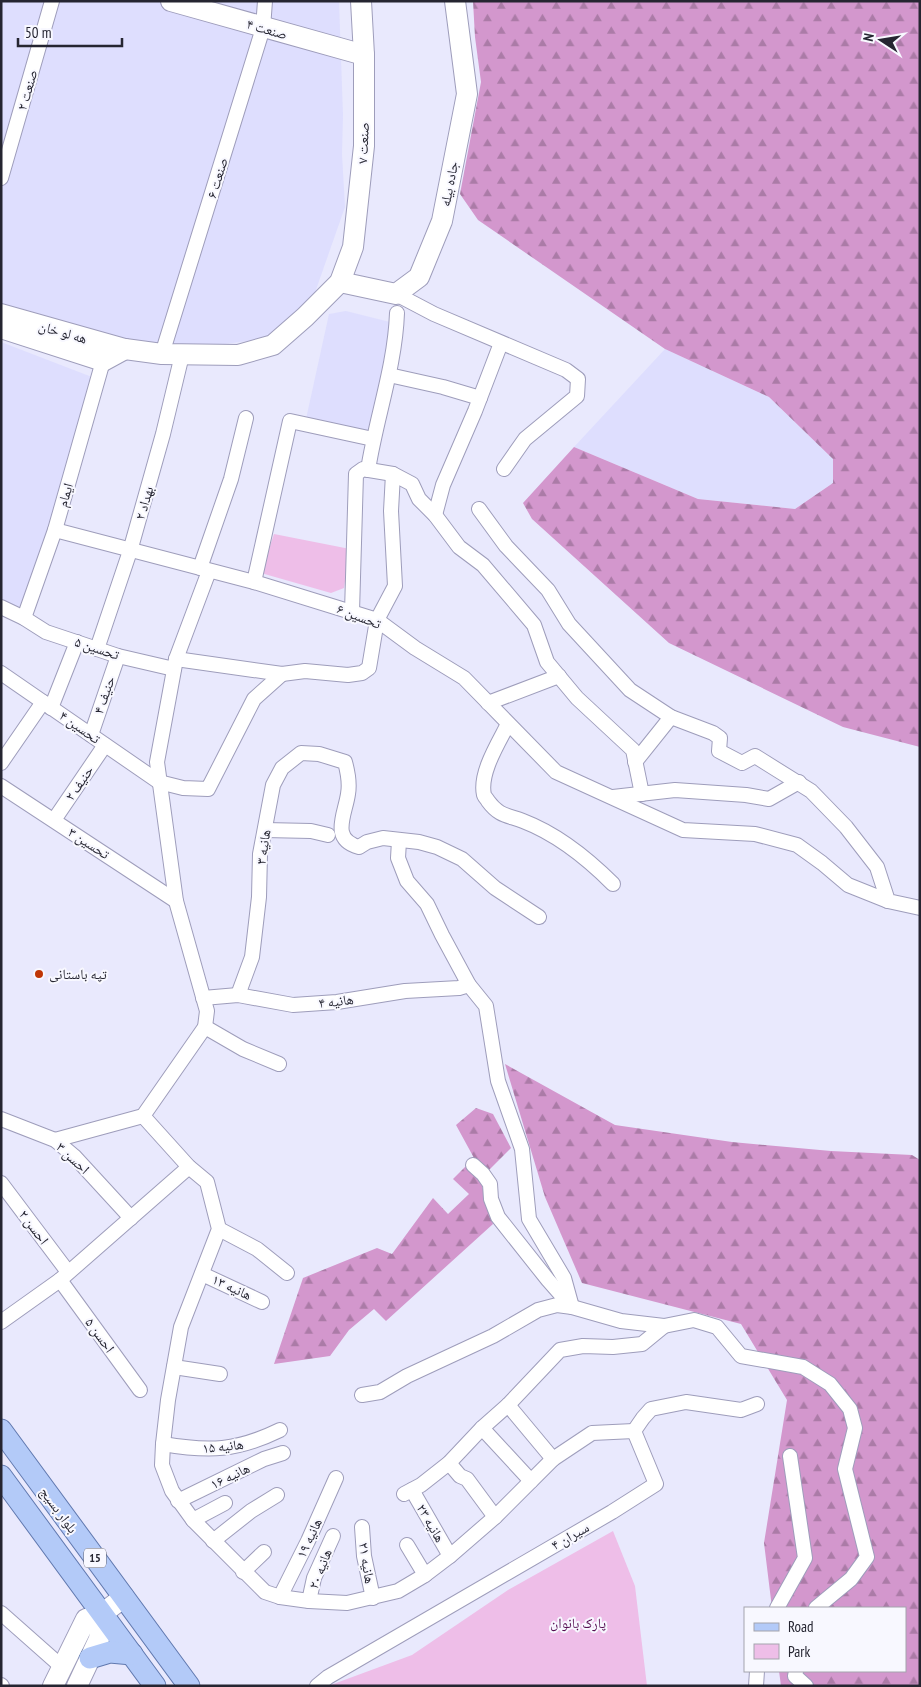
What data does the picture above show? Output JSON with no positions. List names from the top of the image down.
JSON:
{
  "streets": {
    "main road": ["بلوار بسیج", "15"],
    "street": [
      "صنعت ۴",
      "صنعت ۲",
      "صنعت ۷",
      "صنعت ۶",
      "جاده بیله",
      "هه لو خان",
      "ایمام",
      "بهداد ۲",
      "تحسین ۶",
      "تحسین ۵",
      "حنیف ۴",
      "تحسین ۴",
      "حنیف ۲",
      "تحسین ۳",
      "هانیه ۳",
      "هانیه ۴",
      "احسن ۳",
      "احسن ۲",
      "هانیه ۱۳",
      "احسن ۵",
      "هانیه ۱۵",
      "هانیه ۱۶",
      "هانیه ۲۳",
      "سیران ۴",
      "هانیه ۱۹",
      "هانیه ۲۱",
      "هانیه ۲۰"
    ]
  },
  "crossings": [
    ["صنعت ۴", "صنعت ۷"],
    ["صنعت ۴", "صنعت ۶"],
    ["هه لو خان", "ایمام"],
    ["ایمام", "تحسین ۶"],
    ["ایمام", "تحسین ۵"],
    ["بهداد ۲", "تحسین ۶"],
    ["بهداد ۲", "تحسین ۵"],
    ["تحسین ۶", "تحسین ۵"],
    ["تحسین ۵", "حنیف ۴"],
    ["حنیف ۴", "تحسین ۴"],
    ["تحسین ۴", "حنیف ۲"],
    ["حنیف ۲", "تحسین ۳"],
    ["هانیه ۳", "هانیه ۴"],
    ["احسن ۲", "احسن ۵"]
  ],
  "parks": ["پارک بانوان"],
  "places": ["تپه باستانی"],
  "legend": ["Road", "Park"],
  "scale_bar": "50 m",
  "north": "left"
}
